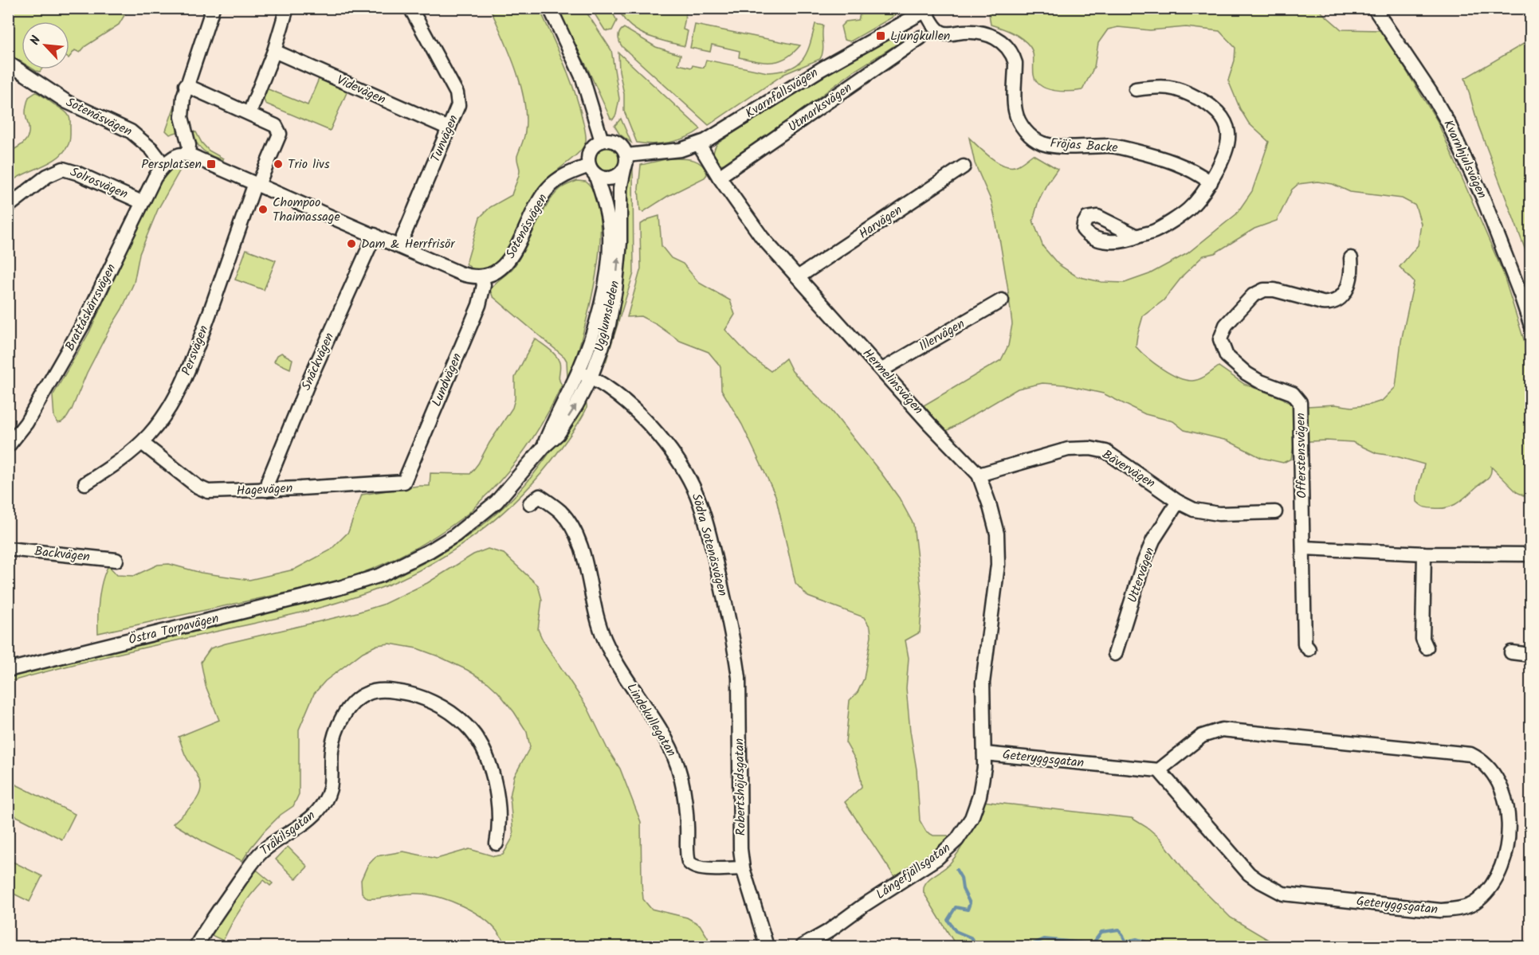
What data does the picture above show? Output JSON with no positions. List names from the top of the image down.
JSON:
{
  "streets": {
    "street": [
      "Videvägen",
      "Kvarnfallsvägen",
      "Utmarksvägen",
      "Sotenäsvägen",
      "Tunvägen",
      "Fröjas Backe",
      "Kvarnhjulsvägen",
      "Solrosvägen",
      "Harvägen",
      "Brattåskärrsvägen",
      "Ugglumsleden",
      "Illervägen",
      "Persvägen",
      "Snäckvägen",
      "Lundvägen",
      "Hermelinsvägen",
      "Offerstensvägen",
      "Bävervägen",
      "Hagevägen",
      "Södra Sotenäsvägen",
      "Backvägen",
      "Uttervägen",
      "Östra Torpavägen",
      "Lindekullegatan",
      "Geteryggsgatan",
      "Robertshöjdsgatan",
      "Träkilsgatan",
      "Långefjällsgatan"
    ]
  },
  "crossings": [
    ["Videvägen", "Tunvägen"],
    ["Kvarnfallsvägen", "Sotenäsvägen"],
    ["Kvarnfallsvägen", "Fröjas Backe"],
    ["Kvarnfallsvägen", "Ugglumsleden"],
    ["Kvarnfallsvägen", "Hermelinsvägen"],
    ["Utmarksvägen", "Hermelinsvägen"],
    ["Sotenäsvägen", "Brattåskärrsvägen"],
    ["Sotenäsvägen", "Ugglumsleden"],
    ["Sotenäsvägen", "Lundvägen"],
    ["Solrosvägen", "Brattåskärrsvägen"],
    ["Harvägen", "Hermelinsvägen"],
    ["Ugglumsleden", "Södra Sotenäsvägen"],
    ["Ugglumsleden", "Östra Torpavägen"],
    ["Illervägen", "Hermelinsvägen"],
    ["Persvägen", "Hagevägen"],
    ["Snäckvägen", "Hagevägen"],
    ["Lundvägen", "Hagevägen"],
    ["Hermelinsvägen", "Bävervägen"],
    ["Hermelinsvägen", "Långefjällsgatan"],
    ["Bävervägen", "Uttervägen"],
    ["Södra Sotenäsvägen", "Robertshöjdsgatan"],
    ["Lindekullegatan", "Robertshöjdsgatan"],
    ["Geteryggsgatan", "Långefjällsgatan"]
  ],
  "places": {
    "transit": ["Ljungkullen", "Persplatsen"],
    "other": ["Trio livs", "Chompoo Thaimassage", "Dam & Herrfrisör"]
  },
  "north": "top left"
}
